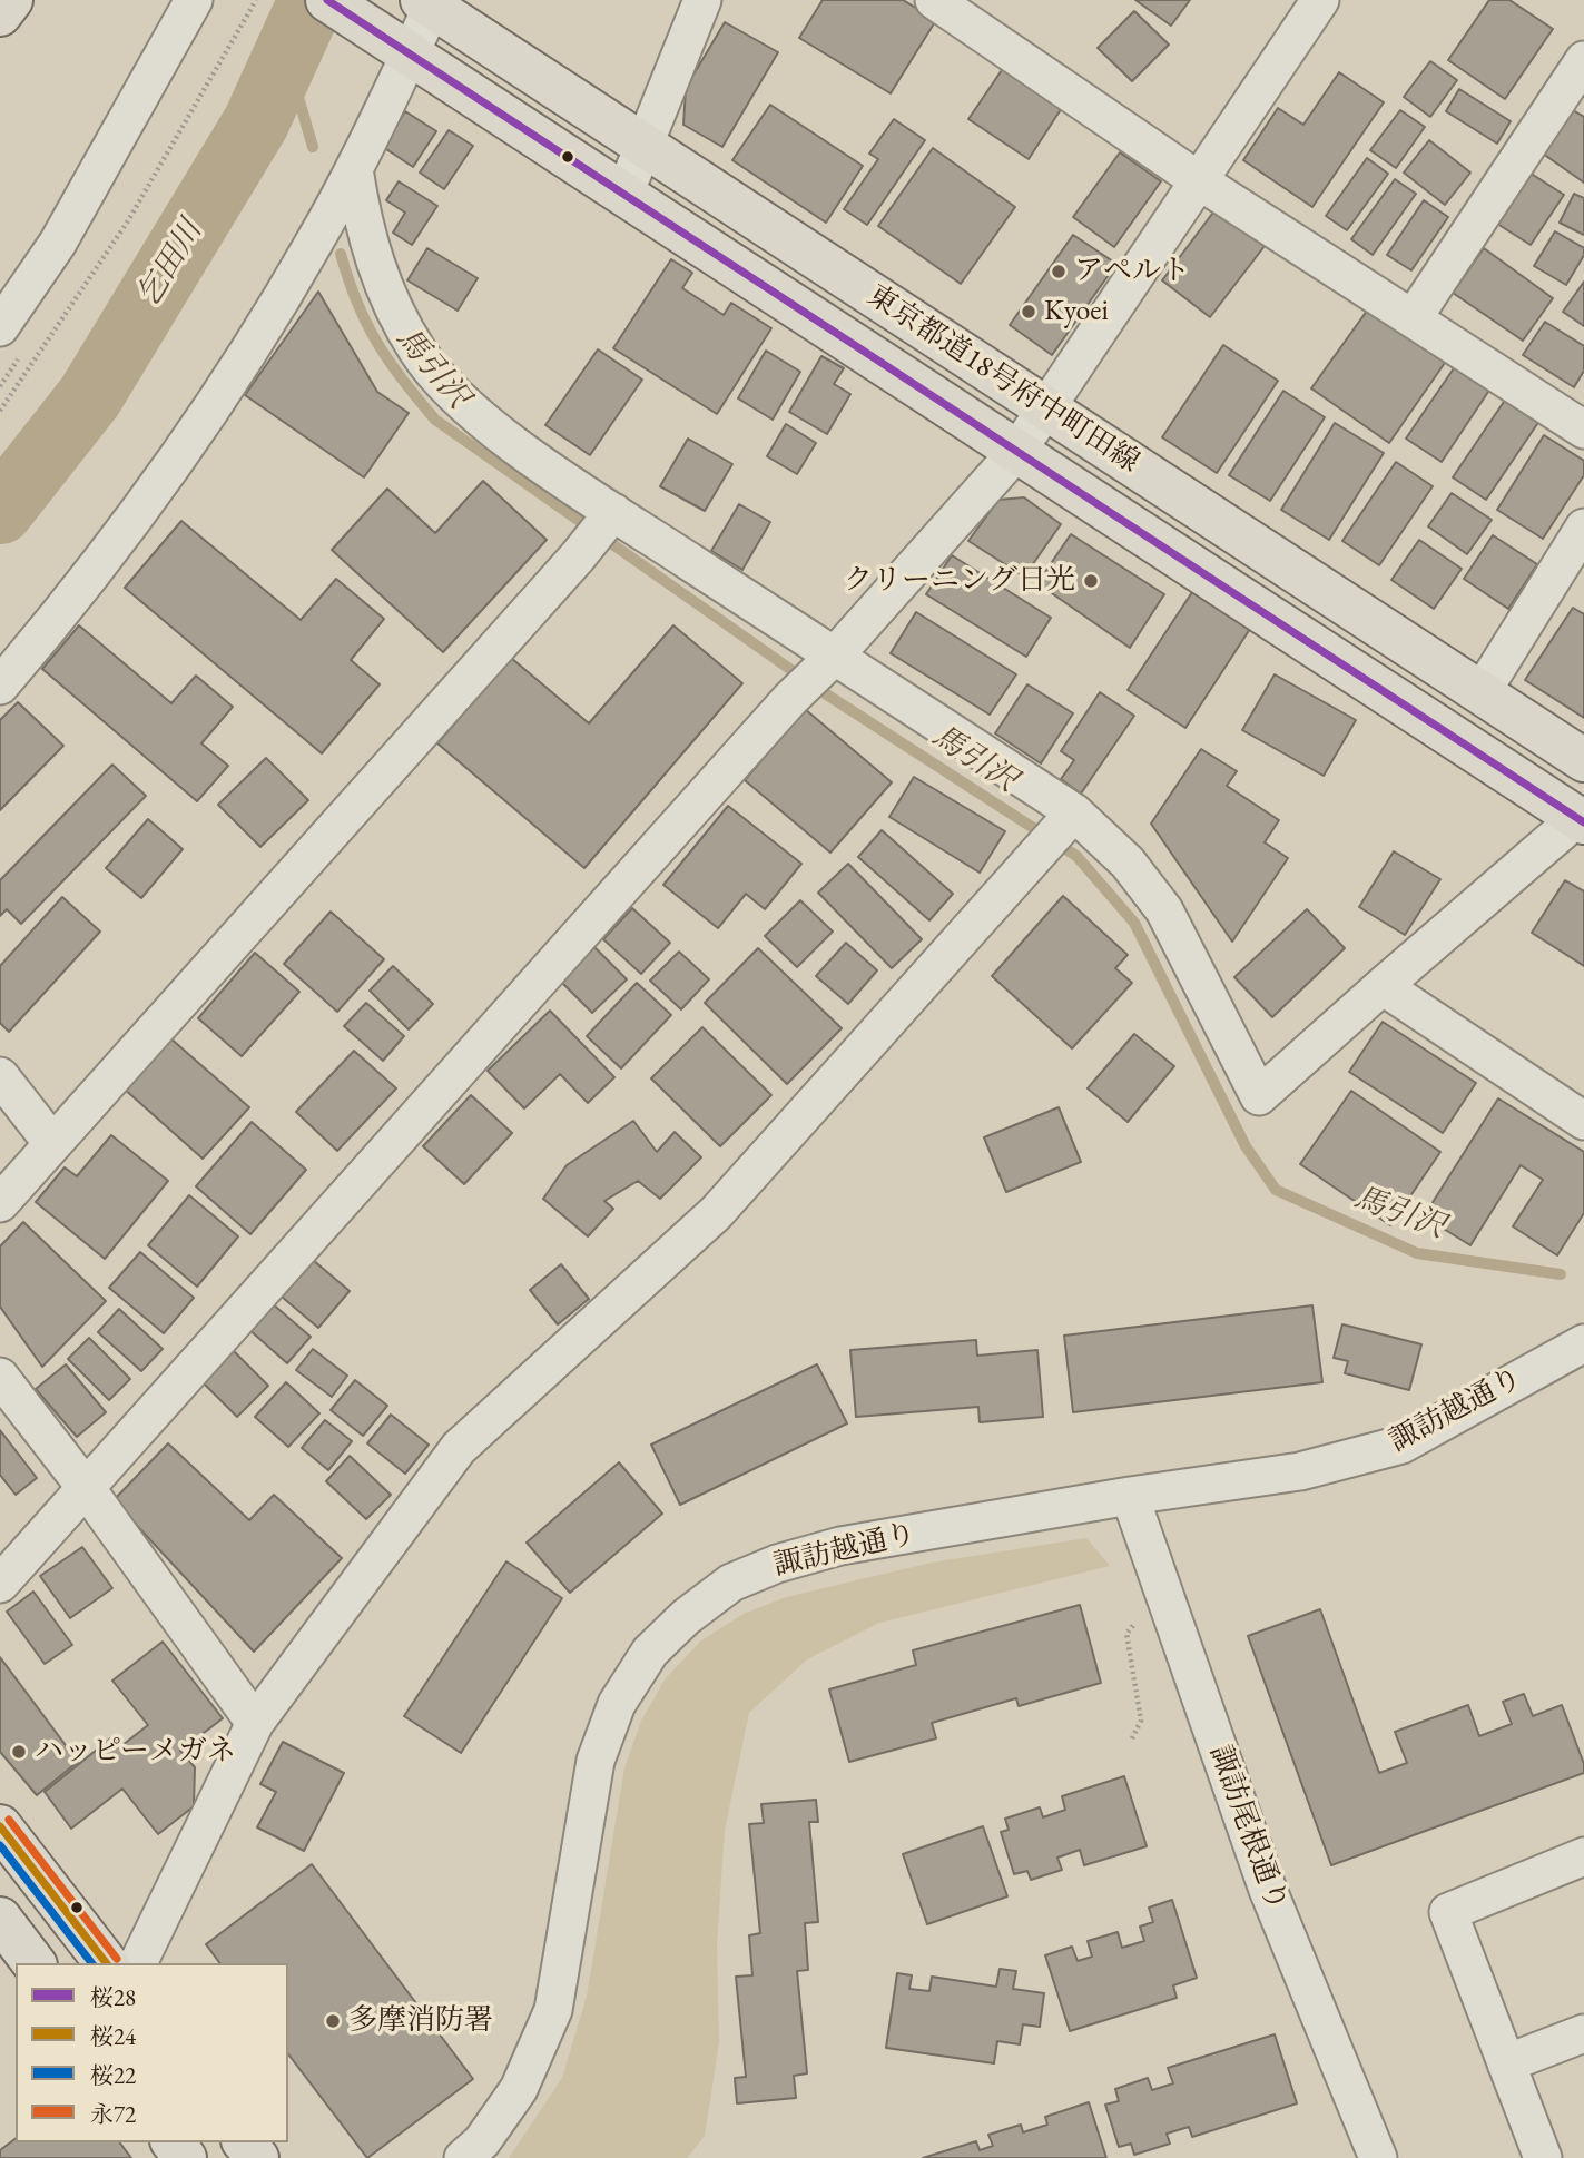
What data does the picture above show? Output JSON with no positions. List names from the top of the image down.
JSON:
{
  "streets": {
    "main road": ["東京都道18号府中町田線"],
    "street": ["諏訪越通り", "諏訪尾根通り"]
  },
  "crossings": [
    ["諏訪越通り", "諏訪尾根通り"]
  ],
  "water": ["乞田川", "馬引沢"],
  "places": [
    "アペルト",
    "Kyoei",
    "クリーニング日光",
    "ハッピーメガネ",
    "多摩消防署"
  ],
  "lines": [
    "transit line 桜28",
    "transit line 永72",
    "transit line 桜24",
    "transit line 桜22"
  ],
  "legend": [
    "桜28",
    "桜24",
    "桜22",
    "永72"
  ]
}
